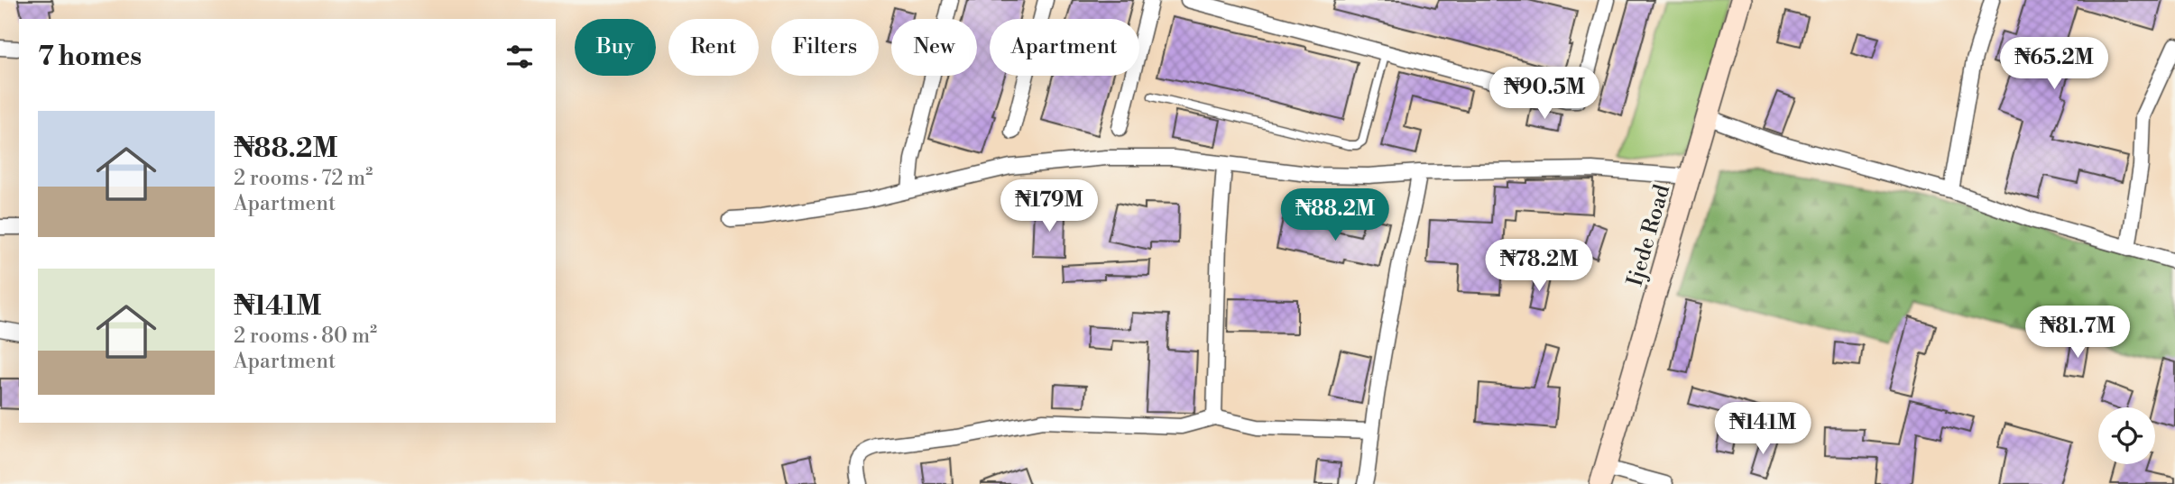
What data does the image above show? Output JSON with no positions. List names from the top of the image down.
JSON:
{
  "streets": {
    "main road": ["Ijede Road"]
  },
  "page": {
    "chip": [
      "Buy",
      "Rent",
      "Filters",
      "New",
      "Apartment"
    ],
    "heading": "7 homes",
    "price": [
      "₦65.2M",
      "₦90.5M",
      "₦179M",
      "₦88.2M",
      "₦78.2M",
      "₦81.7M",
      "₦141M"
    ],
    "list": [
      {
        "name": "₦88.2M",
        "note": "2 rooms · 72 m² · Apartment"
      },
      {
        "name": "₦141M",
        "note": "2 rooms · 80 m² · Apartment"
      }
    ]
  }
}
